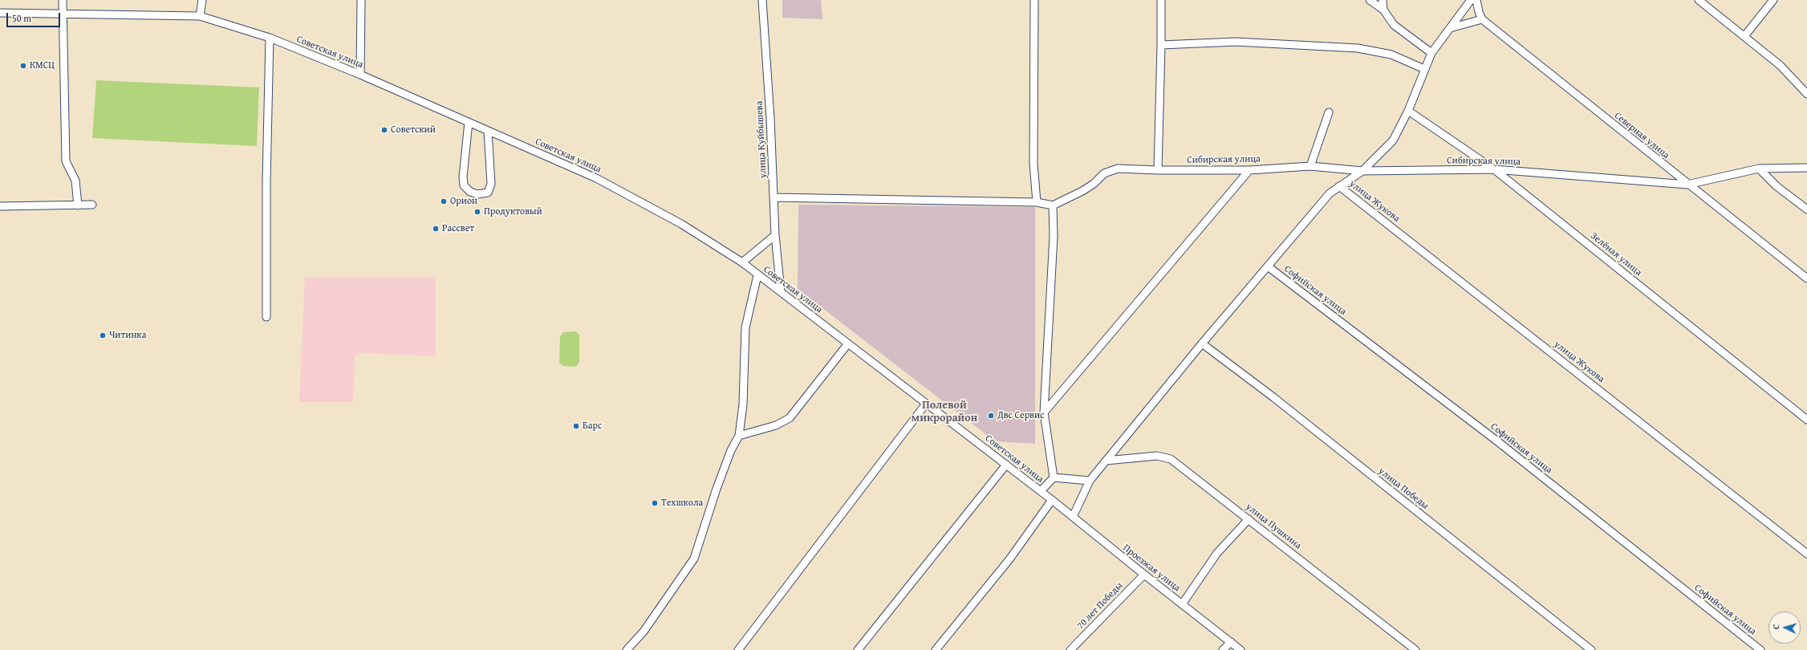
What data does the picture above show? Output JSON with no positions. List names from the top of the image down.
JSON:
{
  "streets": {
    "street": [
      "Советская улица",
      "Северная улица",
      "улица Куйбышева",
      "Сибирская улица",
      "улица Жукова",
      "Зелёная улица",
      "Софийская улица",
      "улица Победы",
      "улица Пушкина",
      "Проезжая улица",
      "70 лет Победы"
    ]
  },
  "crossings": [
    ["Советская улица", "улица Куйбышева"],
    ["Советская улица", "Проезжая улица"],
    ["Северная улица", "Сибирская улица"],
    ["Сибирская улица", "Зелёная улица"],
    ["Проезжая улица", "70 лет Победы"]
  ],
  "districts": ["Полевой микрорайон"],
  "places": [
    "КМСЦ",
    "Советский",
    "Орион",
    "Продуктовый",
    "Рассвет",
    "Читинка",
    "Двс Сервис",
    "Барс",
    "Техшкола"
  ],
  "scale_bar": "50 m",
  "north": "left"
}
